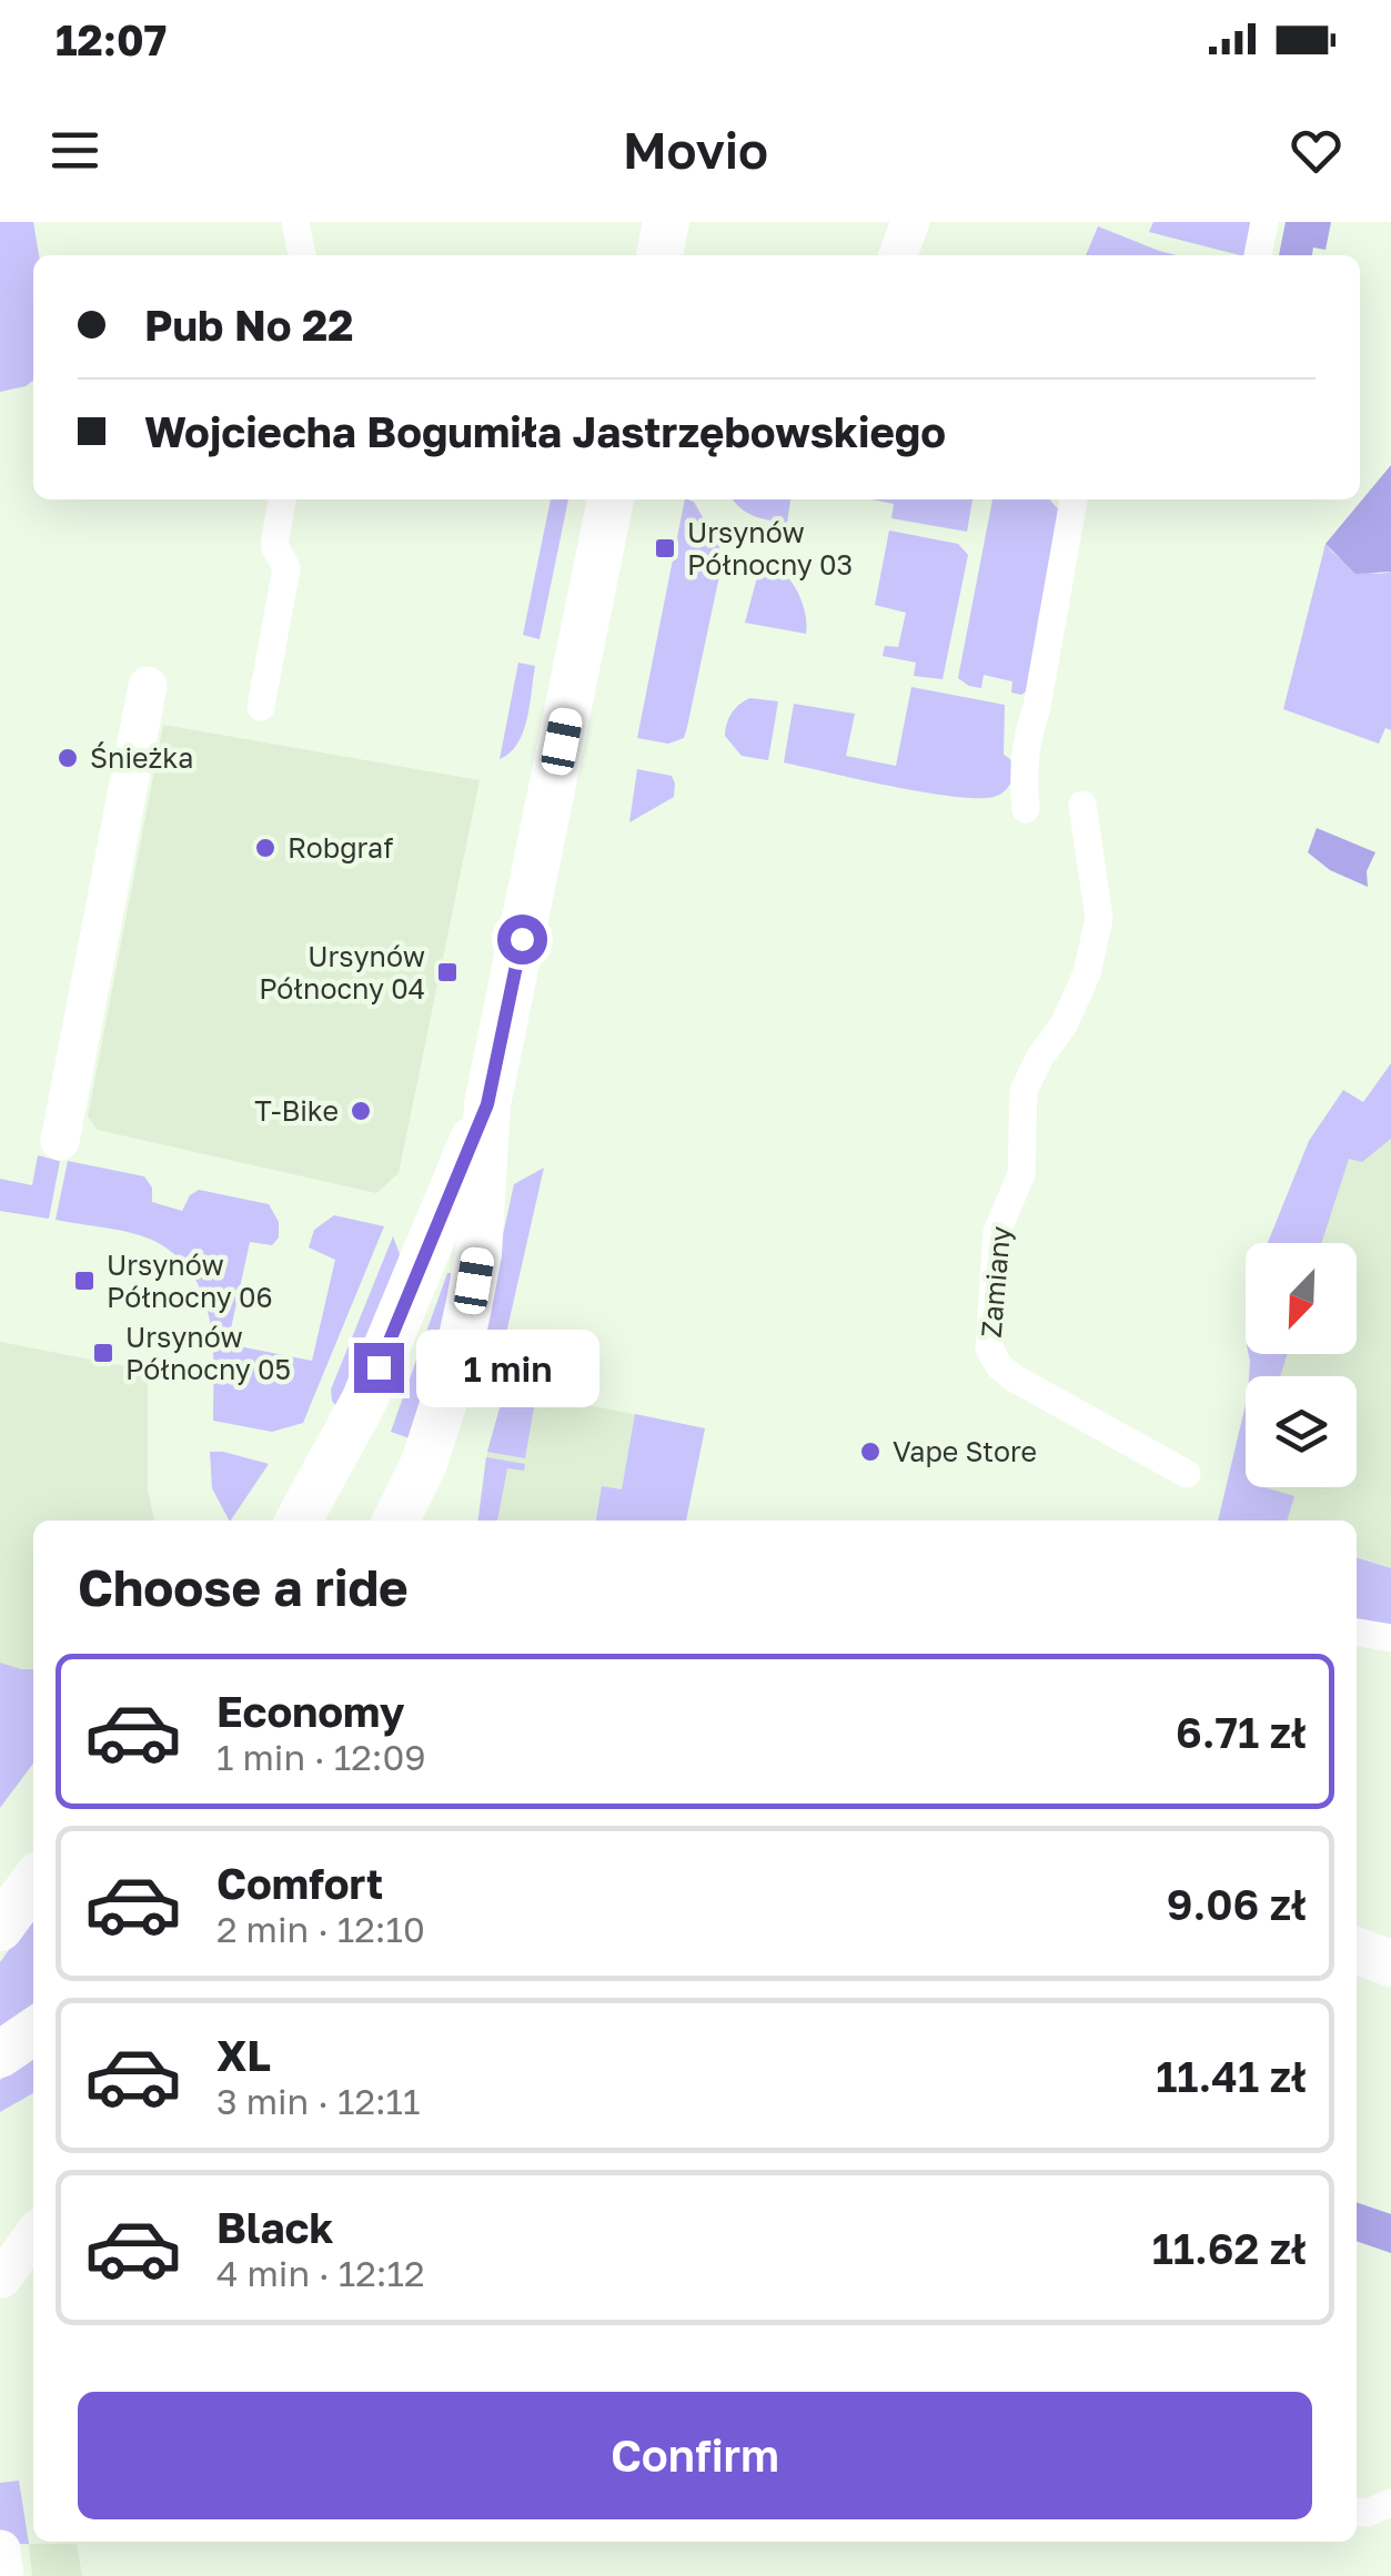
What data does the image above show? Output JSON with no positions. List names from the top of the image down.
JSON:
{
  "streets": {
    "street": ["Zamiany"]
  },
  "places": {
    "transit": [
      "Ursynów Północny 03",
      "Ursynów Północny 04",
      "Ursynów Północny 06",
      "Ursynów Północny 05"
    ],
    "other": [
      "Śnieżka",
      "Robgraf",
      "T-Bike",
      "Vape Store"
    ]
  },
  "north": "bottom left",
  "page": {
    "status": "12:07",
    "header": "Movio",
    "banner": ["Pub No 22", "Wojciecha Bogumiła Jastrzębowskiego"],
    "bubble": "1 min",
    "heading": "Choose a ride",
    "list": [
      {
        "name": "Economy",
        "note": "1 min · 12:09",
        "value": "6.71 zł"
      },
      {
        "name": "Comfort",
        "note": "2 min · 12:10",
        "value": "9.06 zł"
      },
      {
        "name": "XL",
        "note": "3 min · 12:11",
        "value": "11.41 zł"
      },
      {
        "name": "Black",
        "note": "4 min · 12:12",
        "value": "11.62 zł"
      }
    ],
    "buttons": "Confirm"
  }
}
